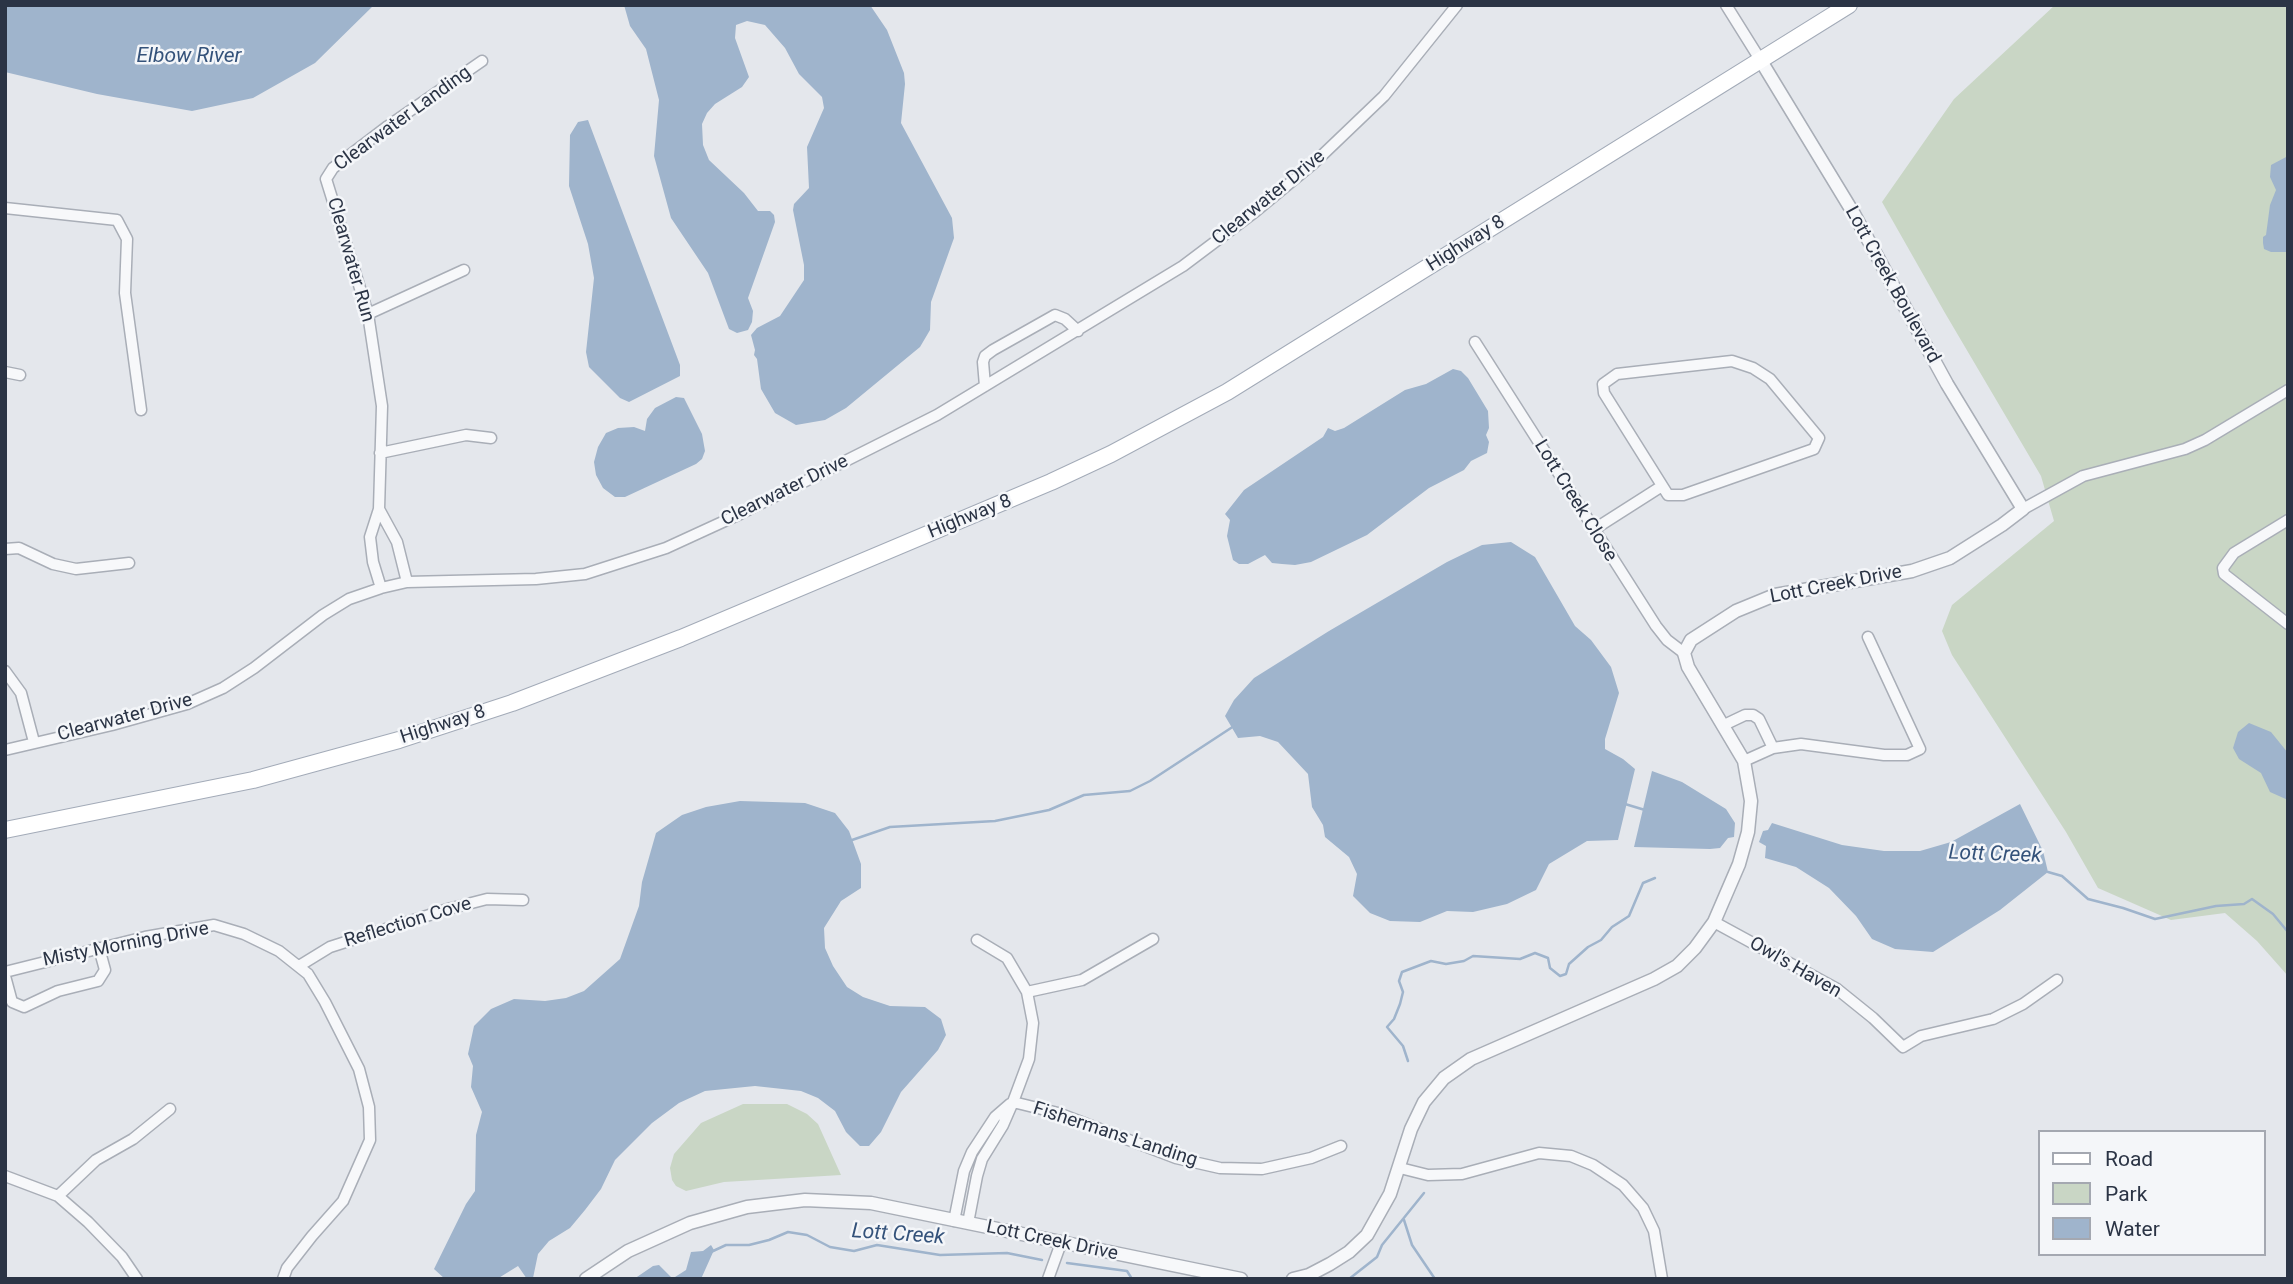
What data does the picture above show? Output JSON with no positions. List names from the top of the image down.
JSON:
{
  "streets": {
    "main road": ["Highway 8"],
    "street": [
      "Clearwater Landing",
      "Clearwater Drive",
      "Clearwater Run",
      "Lott Creek Boulevard",
      "Lott Creek Close",
      "Lott Creek Drive",
      "Reflection Cove",
      "Misty Morning Drive",
      "Owl's Haven",
      "Fishermans Landing"
    ]
  },
  "crossings": [
    ["Clearwater Landing", "Clearwater Run"],
    ["Clearwater Drive", "Clearwater Run"],
    ["Highway 8", "Lott Creek Boulevard"],
    ["Lott Creek Boulevard", "Lott Creek Drive"],
    ["Lott Creek Close", "Lott Creek Drive"],
    ["Reflection Cove", "Misty Morning Drive"]
  ],
  "water": ["Elbow River", "Lott Creek"],
  "legend": ["Road", "Park", "Water"]
}
